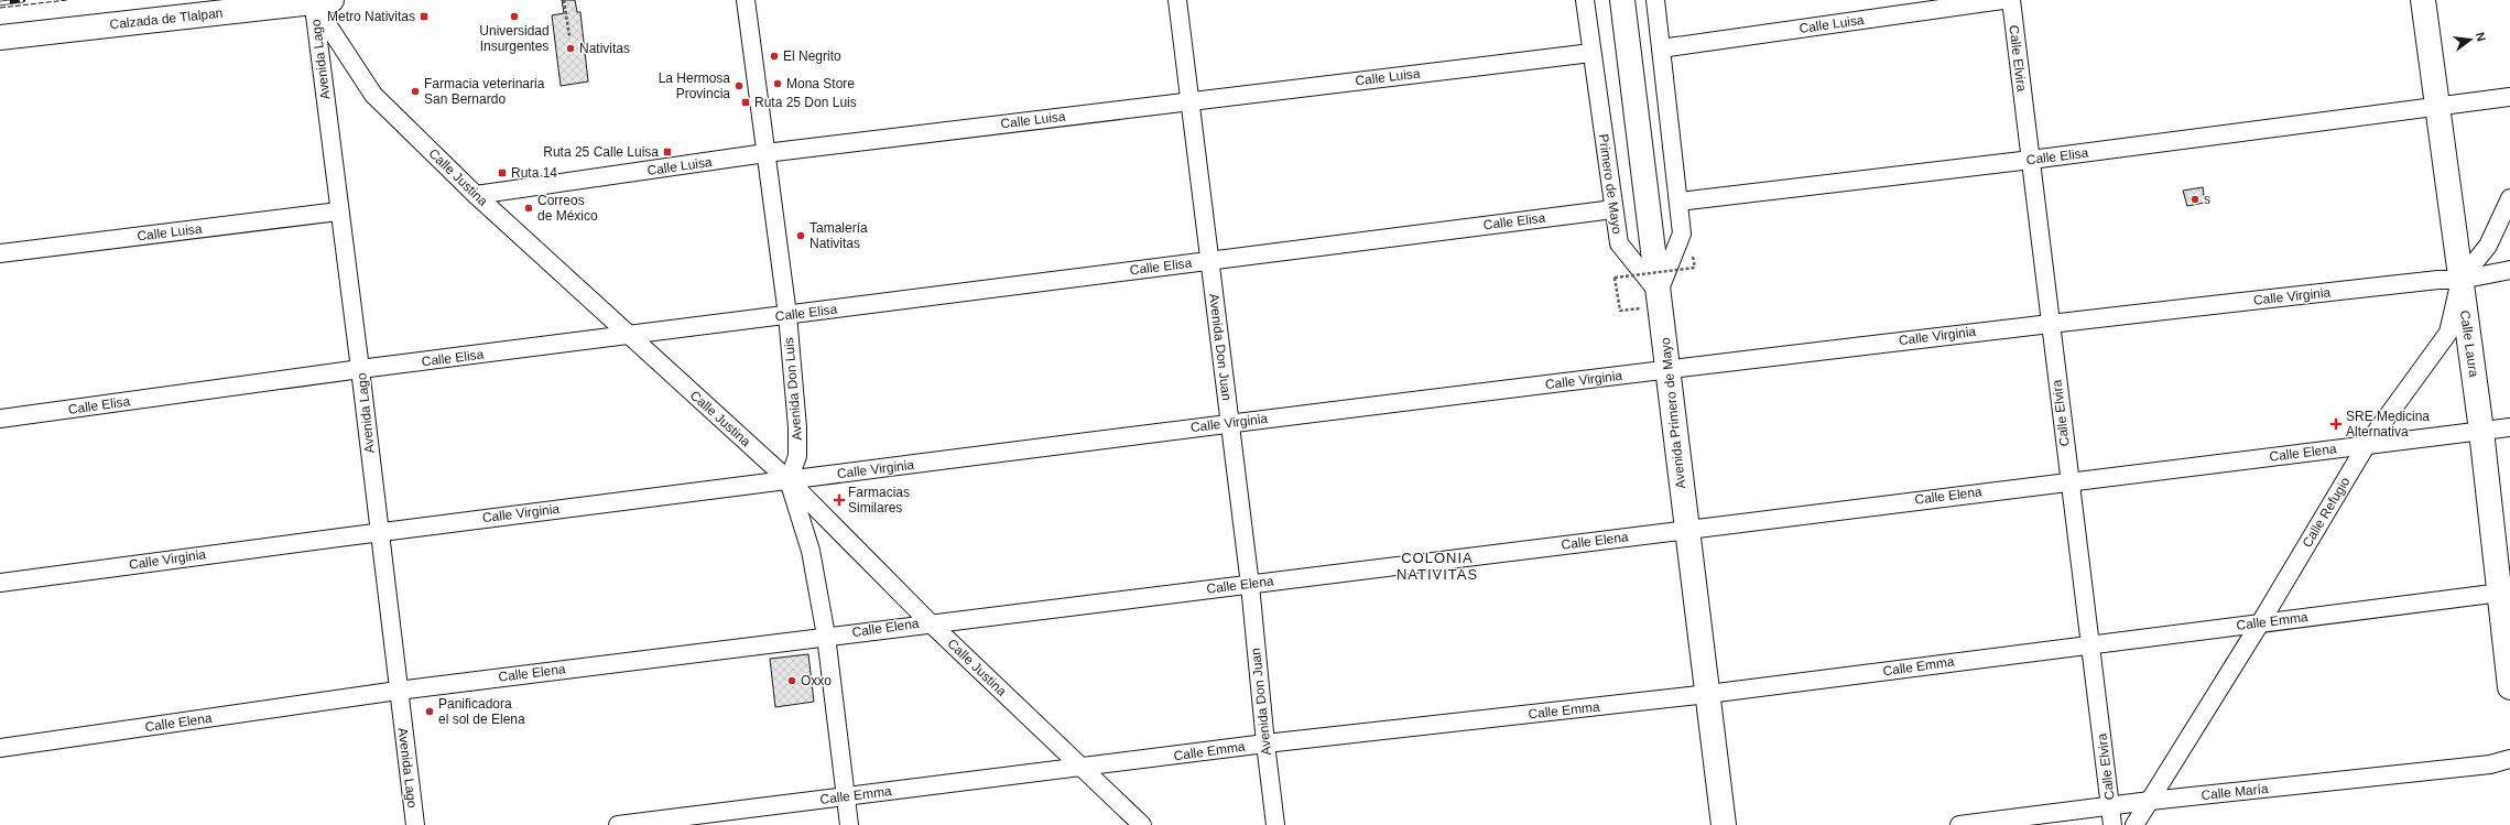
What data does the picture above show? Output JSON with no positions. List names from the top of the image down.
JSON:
{
  "streets": {
    "main road": ["Calzada de Tlalpan", "Calle Laura", "Avenida Primero de Mayo"],
    "street": [
      "Calle Luisa",
      "Calle Elvira",
      "Avenida Lago",
      "Calle Elisa",
      "Calle Justina",
      "Primero de Mayo",
      "Calle Virginia",
      "Avenida Don Juan",
      "Avenida Don Luis",
      "Calle Elena",
      "Calle Refugio",
      "Calle Emma",
      "Calle María"
    ]
  },
  "crossings": [
    ["Calzada de Tlalpan", "Avenida Lago"],
    ["Calzada de Tlalpan", "Calle Justina"],
    ["Calle Luisa", "Avenida Lago"],
    ["Calle Luisa", "Calle Justina"],
    ["Calle Luisa", "Primero de Mayo"],
    ["Calle Luisa", "Avenida Don Juan"],
    ["Calle Luisa", "Avenida Don Luis"],
    ["Calle Elvira", "Calle Elisa"],
    ["Calle Elvira", "Calle Virginia"],
    ["Calle Elvira", "Calle Elena"],
    ["Calle Elvira", "Calle Emma"],
    ["Calle Elvira", "Calle María"],
    ["Avenida Lago", "Calle Elisa"],
    ["Avenida Lago", "Calle Justina"],
    ["Avenida Lago", "Calle Virginia"],
    ["Avenida Lago", "Calle Elena"],
    ["Calle Elisa", "Calle Justina"],
    ["Calle Elisa", "Primero de Mayo"],
    ["Calle Elisa", "Calle Laura"],
    ["Calle Elisa", "Avenida Don Juan"],
    ["Calle Elisa", "Avenida Don Luis"],
    ["Calle Justina", "Calle Virginia"],
    ["Calle Justina", "Avenida Don Luis"],
    ["Calle Justina", "Calle Elena"],
    ["Calle Justina", "Calle Emma"],
    ["Primero de Mayo", "Avenida Primero de Mayo"],
    ["Calle Virginia", "Calle Laura"],
    ["Calle Virginia", "Avenida Don Juan"],
    ["Calle Virginia", "Avenida Don Luis"],
    ["Calle Virginia", "Avenida Primero de Mayo"],
    ["Calle Virginia", "Calle Refugio"],
    ["Calle Laura", "Calle Elena"],
    ["Calle Laura", "Calle Refugio"],
    ["Calle Laura", "Calle Emma"],
    ["Avenida Don Juan", "Calle Elena"],
    ["Avenida Don Juan", "Calle Emma"],
    ["Avenida Primero de Mayo", "Calle Elena"],
    ["Avenida Primero de Mayo", "Calle Emma"],
    ["Calle Elena", "Calle Refugio"],
    ["Calle Refugio", "Calle Emma"],
    ["Calle Refugio", "Calle María"]
  ],
  "districts": ["COLONIA NATIVITAS"],
  "places": {
    "transit": [
      "Metro Nativitas",
      "Ruta 25 Don Luis",
      "Ruta 25 Calle Luisa",
      "Ruta 14"
    ],
    "other": [
      "Universidad Insurgentes",
      "Nativitas",
      "El Negrito",
      "Mona Store",
      "La Hermosa Provincia",
      "Farmacia veterinaria San Bernardo",
      "s",
      "Correos de México",
      "Tamalería Nativitas",
      "Oxxo",
      "Panificadora el sol de Elena"
    ],
    "health": ["SRE Medicina Alternativa", "Farmacias Similares"]
  },
  "north": "right"
}
